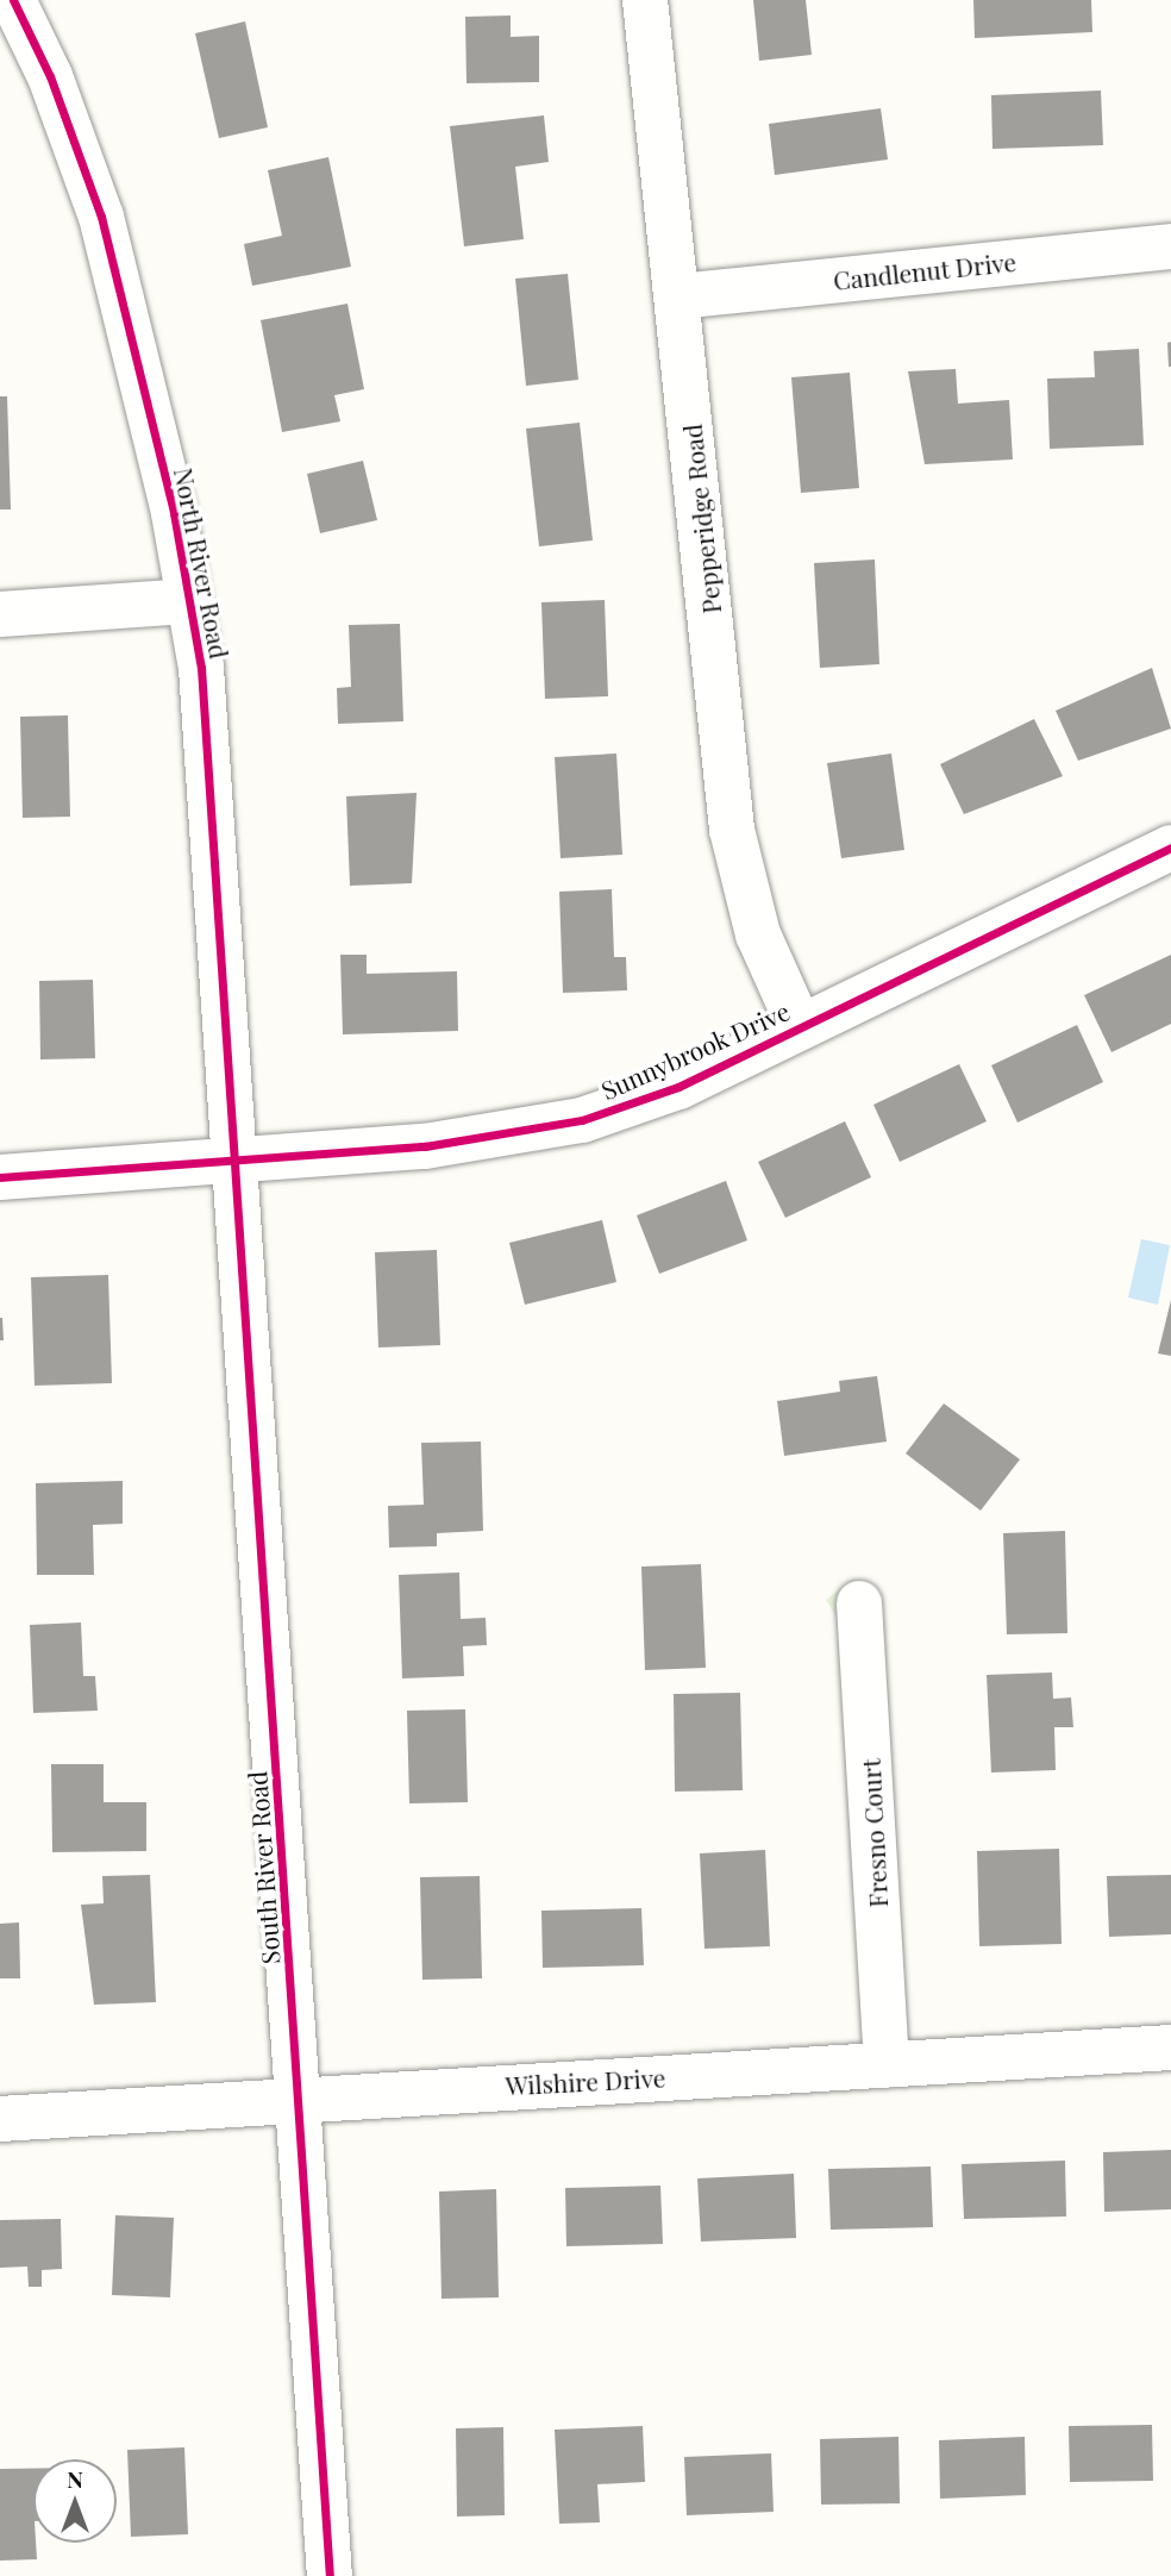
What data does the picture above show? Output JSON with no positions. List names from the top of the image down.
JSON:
{
  "streets": {
    "street": [
      "Candlenut Drive",
      "Pepperidge Road",
      "North River Road",
      "Sunnybrook Drive",
      "Fresno Court",
      "South River Road",
      "Wilshire Drive"
    ]
  },
  "crossings": [
    ["Candlenut Drive", "Pepperidge Road"],
    ["Pepperidge Road", "Sunnybrook Drive"],
    ["North River Road", "Sunnybrook Drive"],
    ["North River Road", "South River Road"],
    ["Sunnybrook Drive", "South River Road"],
    ["Fresno Court", "Wilshire Drive"],
    ["South River Road", "Wilshire Drive"]
  ],
  "north": "top"
}
